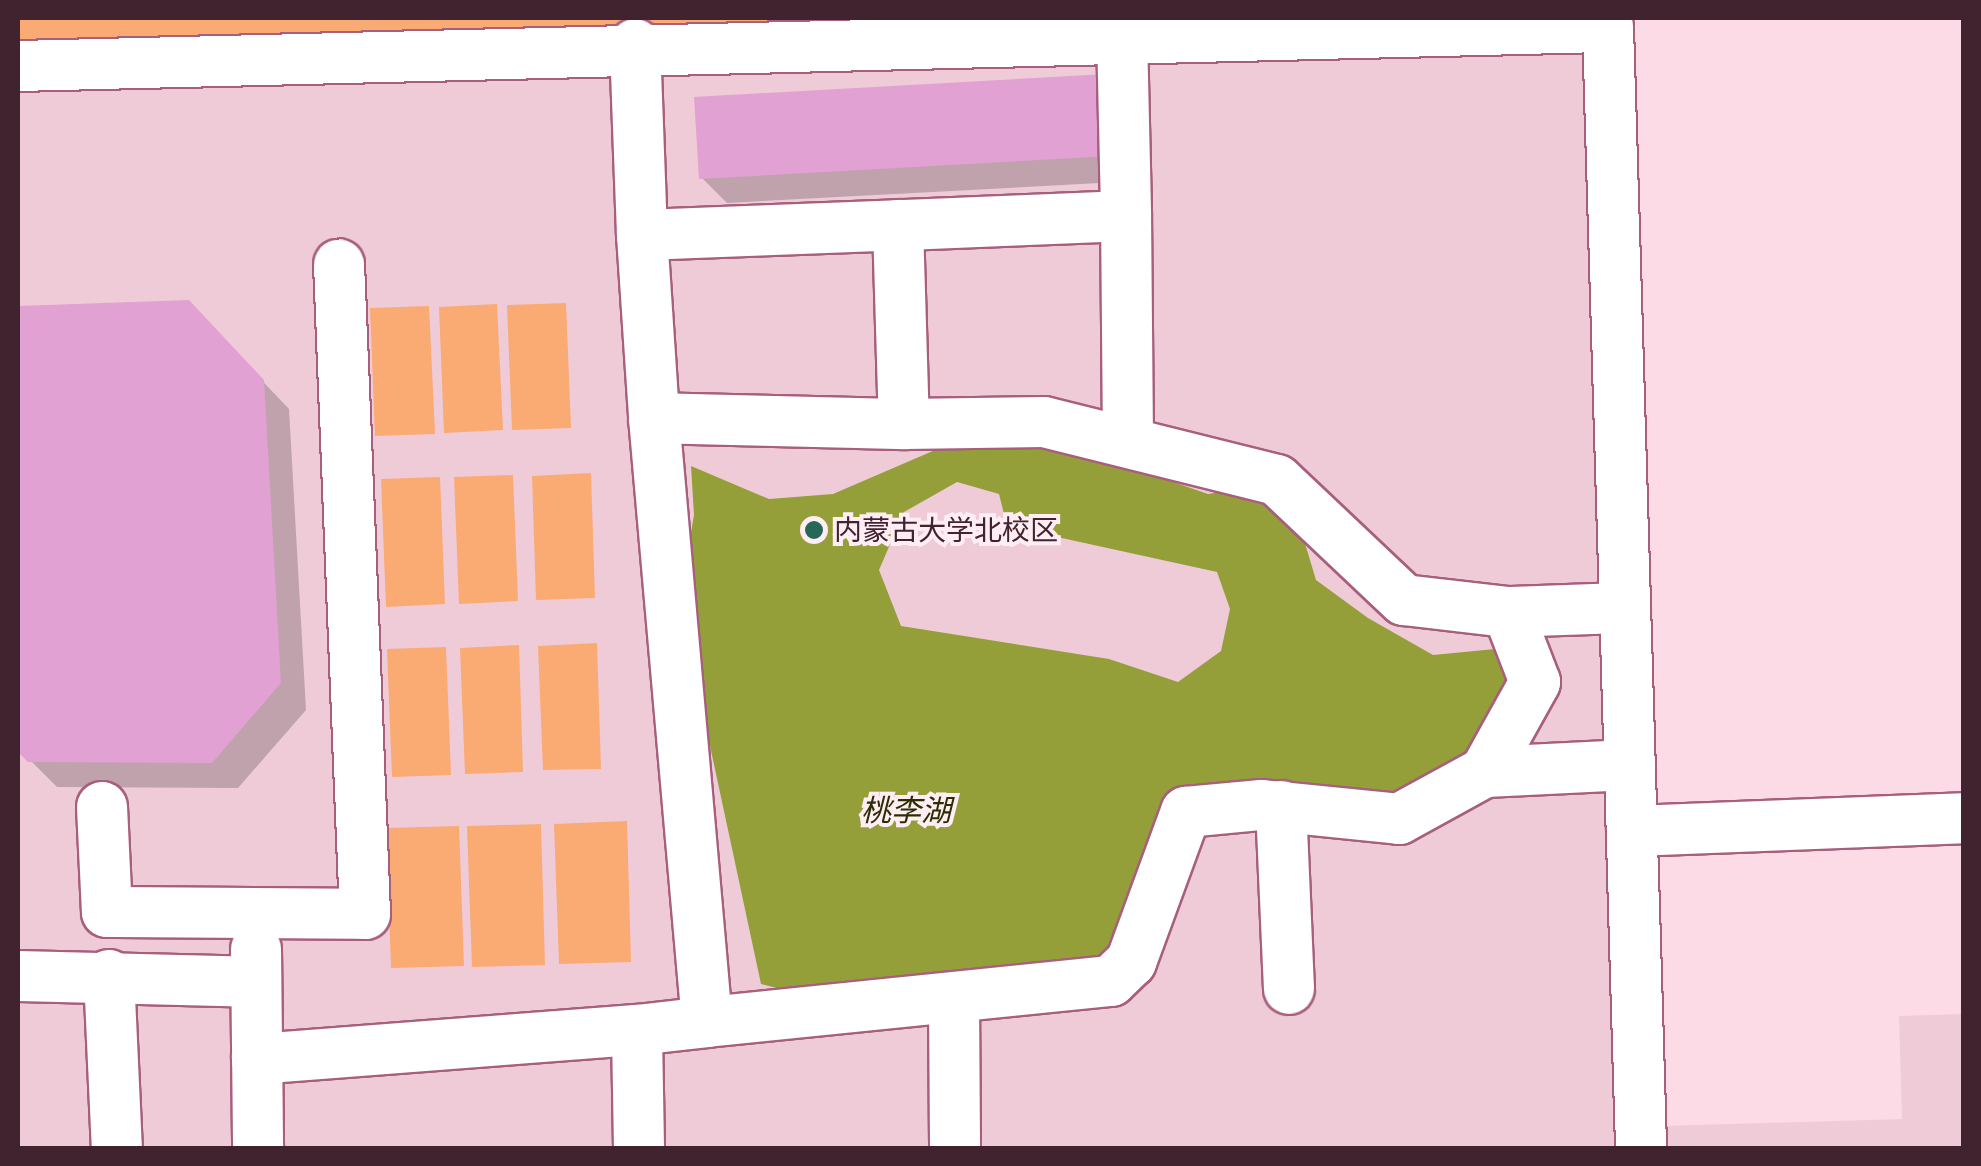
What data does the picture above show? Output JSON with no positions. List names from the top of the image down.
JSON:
{
  "water": ["桃李湖"],
  "places": ["内蒙古大学北校区"]
}
